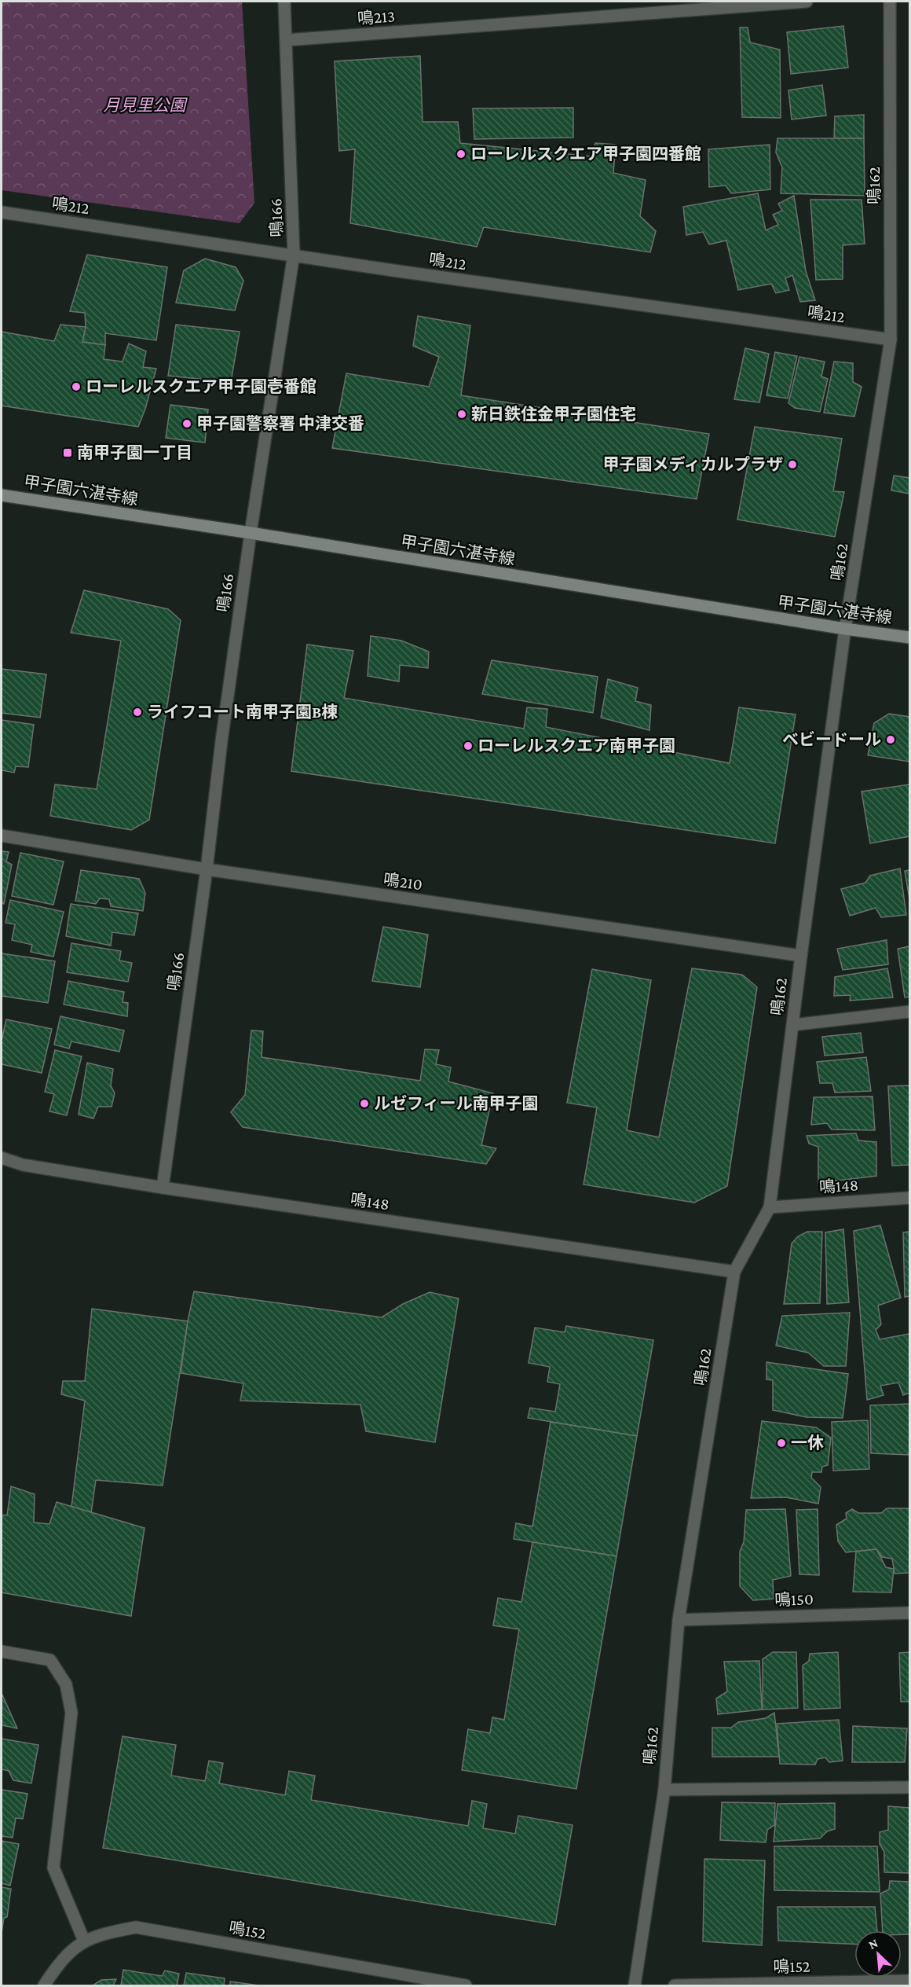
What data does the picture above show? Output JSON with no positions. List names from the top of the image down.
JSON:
{
  "streets": {
    "main road": ["甲子園六湛寺線"],
    "street": [
      "鳴213",
      "鳴162",
      "鳴212",
      "鳴166",
      "鳴210",
      "鳴148",
      "鳴150",
      "鳴152"
    ]
  },
  "crossings": [
    ["鳴213", "鳴166"],
    ["鳴162", "鳴212"],
    ["鳴162", "甲子園六湛寺線"],
    ["鳴162", "鳴210"],
    ["鳴162", "鳴148"],
    ["鳴162", "鳴150"],
    ["鳴212", "鳴166"],
    ["鳴166", "甲子園六湛寺線"],
    ["鳴166", "鳴210"],
    ["鳴166", "鳴148"]
  ],
  "parks": ["月見里公園"],
  "places": {
    "other": [
      "ローレルスクエア甲子園四番館",
      "ローレルスクエア甲子園壱番館",
      "新日鉄住金甲子園住宅",
      "甲子園警察署 中津交番",
      "甲子園メディカルプラザ",
      "ライフコート南甲子園B棟",
      "ベビードール",
      "ローレルスクエア南甲子園",
      "ルゼフィール南甲子園",
      "一休"
    ],
    "transit": ["南甲子園一丁目"]
  },
  "north": "top left"
}
